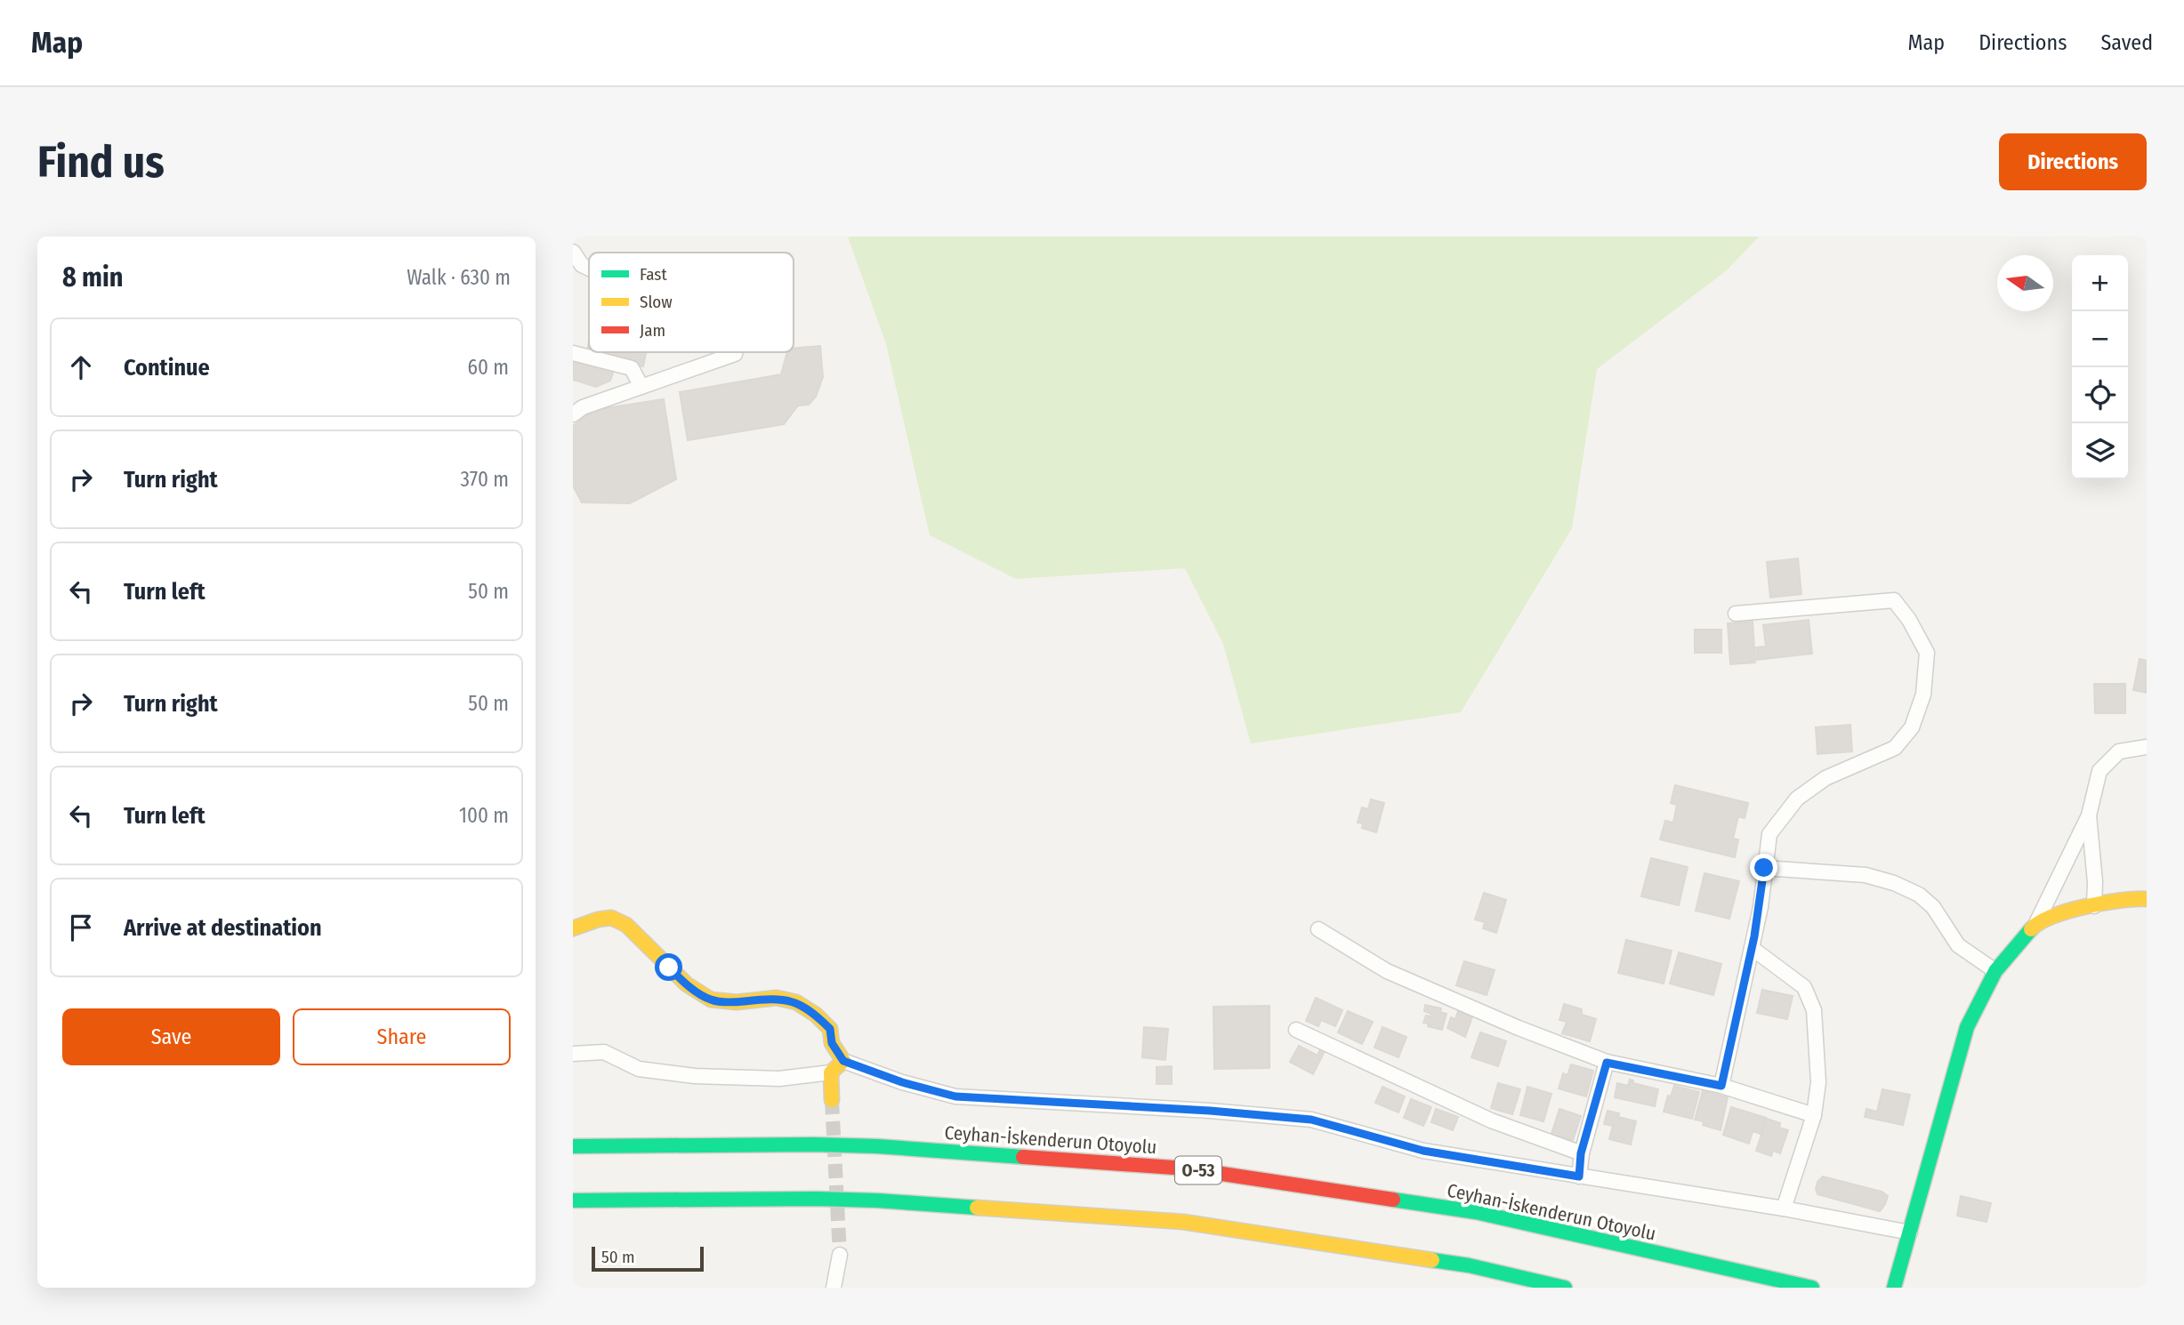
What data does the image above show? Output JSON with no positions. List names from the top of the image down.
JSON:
{
  "streets": {
    "main road": ["Ceyhan-İskenderun Otoyolu", "O-53"]
  },
  "legend": ["Fast", "Slow", "Jam"],
  "scale_bar": "50 m",
  "north": "left",
  "page": {
    "header": "Map",
    "nav": ["Map", "Directions", "Saved"],
    "buttons": [
      "Directions",
      ["Save", "Share"]
    ],
    "title": "Find us",
    "heading": ["8 min", "Walk · 630 m"],
    "map_buttons": ["+", "−"],
    "list": [
      ["Continue", "60 m"],
      ["Turn right", "370 m"],
      ["Turn left", "50 m"],
      ["Turn right", "50 m"],
      ["Turn left", "100 m"],
      "Arrive at destination"
    ],
    "scale": "50 m"
  }
}
